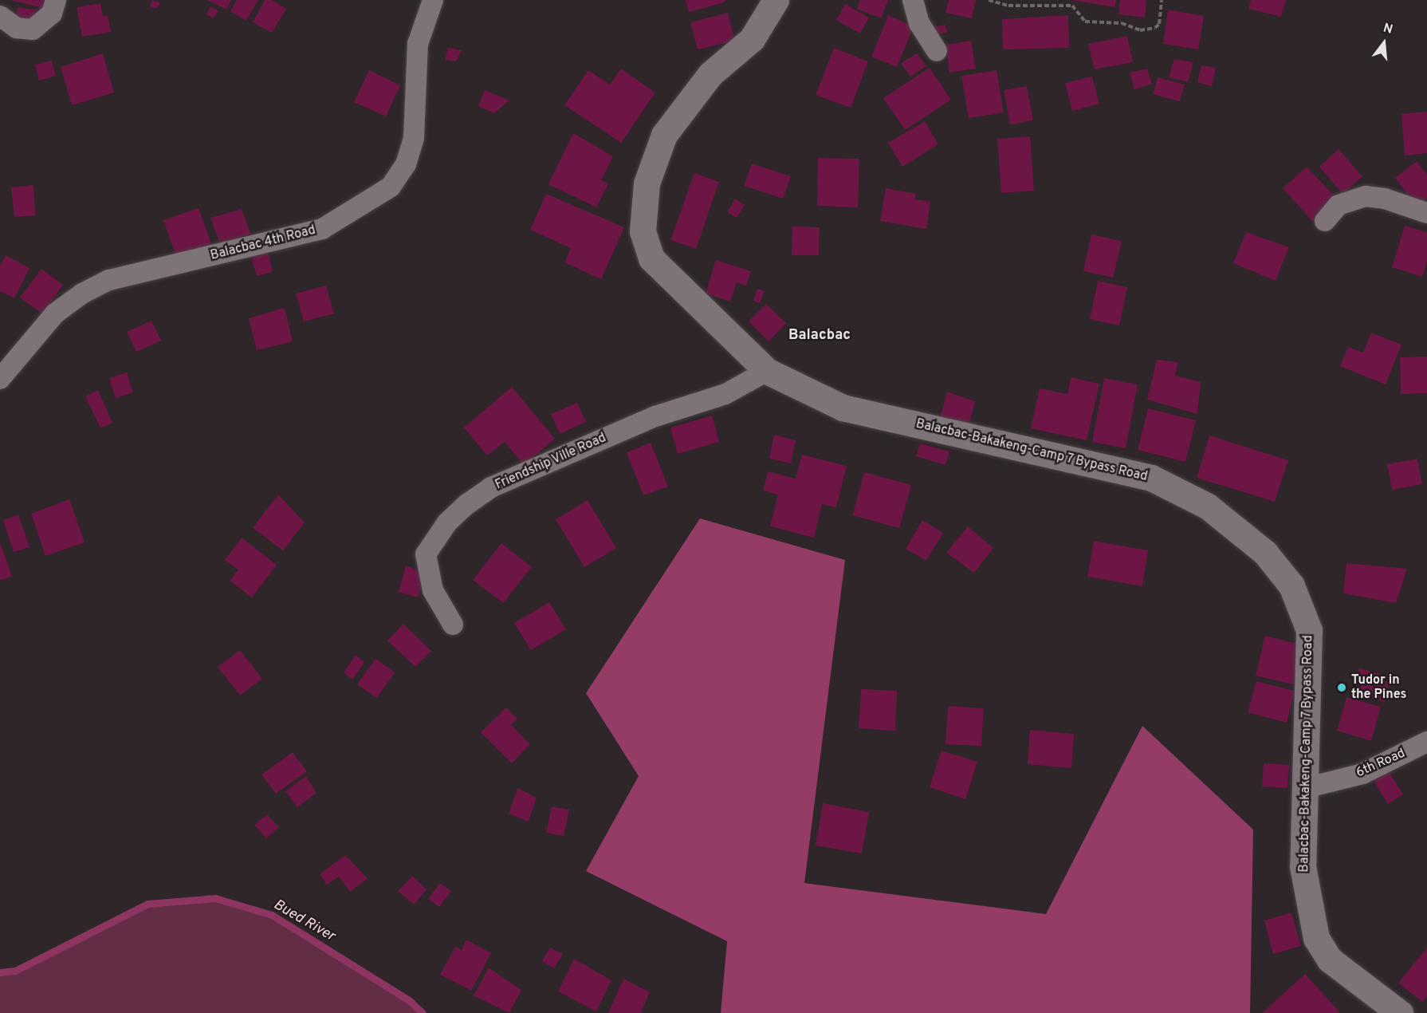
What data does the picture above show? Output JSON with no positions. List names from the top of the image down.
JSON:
{
  "streets": {
    "main road": ["Balacbac-Bakakeng-Camp 7 Bypass Road"],
    "street": ["Balacbac 4th Road", "Friendship Ville Road", "6th Road"]
  },
  "crossings": [
    ["Balacbac-Bakakeng-Camp 7 Bypass Road", "Friendship Ville Road"],
    ["Balacbac-Bakakeng-Camp 7 Bypass Road", "6th Road"]
  ],
  "districts": ["Balacbac"],
  "water": ["Bued River"],
  "places": ["Tudor in the Pines"],
  "north": "top"
}
